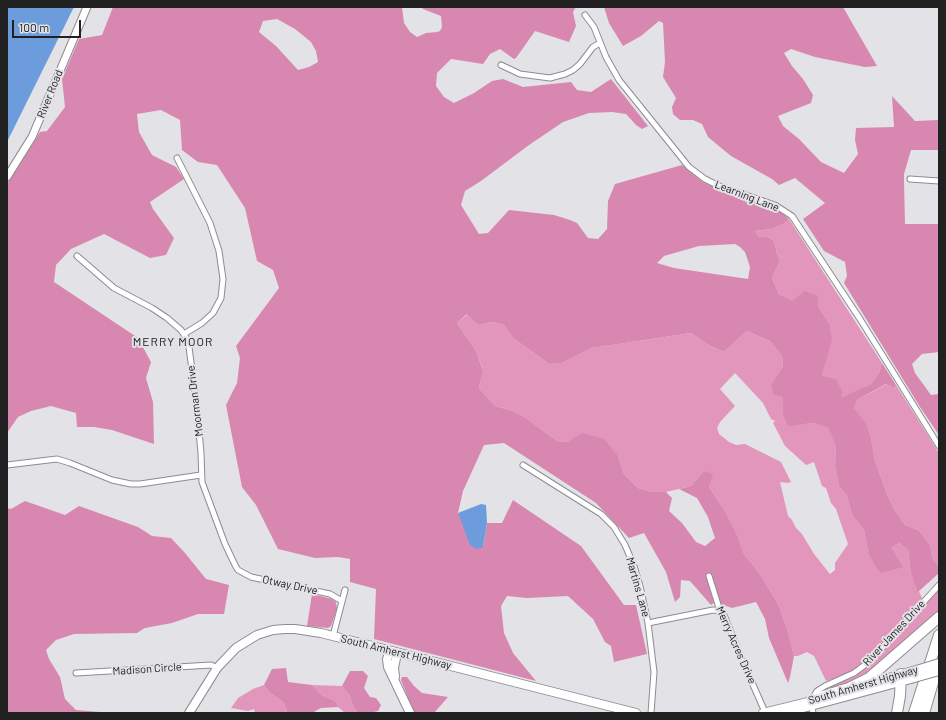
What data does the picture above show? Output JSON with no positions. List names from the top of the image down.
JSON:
{
  "streets": {
    "main road": ["South Amherst Highway"],
    "street": [
      "River Road",
      "Learning Lane",
      "Moorman Drive",
      "Otway Drive",
      "Martins Lane",
      "River James Drive",
      "Merry Acres Drive",
      "Madison Circle"
    ]
  },
  "crossings": [
    ["Moorman Drive", "Otway Drive"],
    ["River James Drive", "South Amherst Highway"],
    ["Merry Acres Drive", "South Amherst Highway"],
    ["South Amherst Highway", "Madison Circle"]
  ],
  "districts": ["MERRY MOOR"],
  "scale_bar": "100 m"
}
